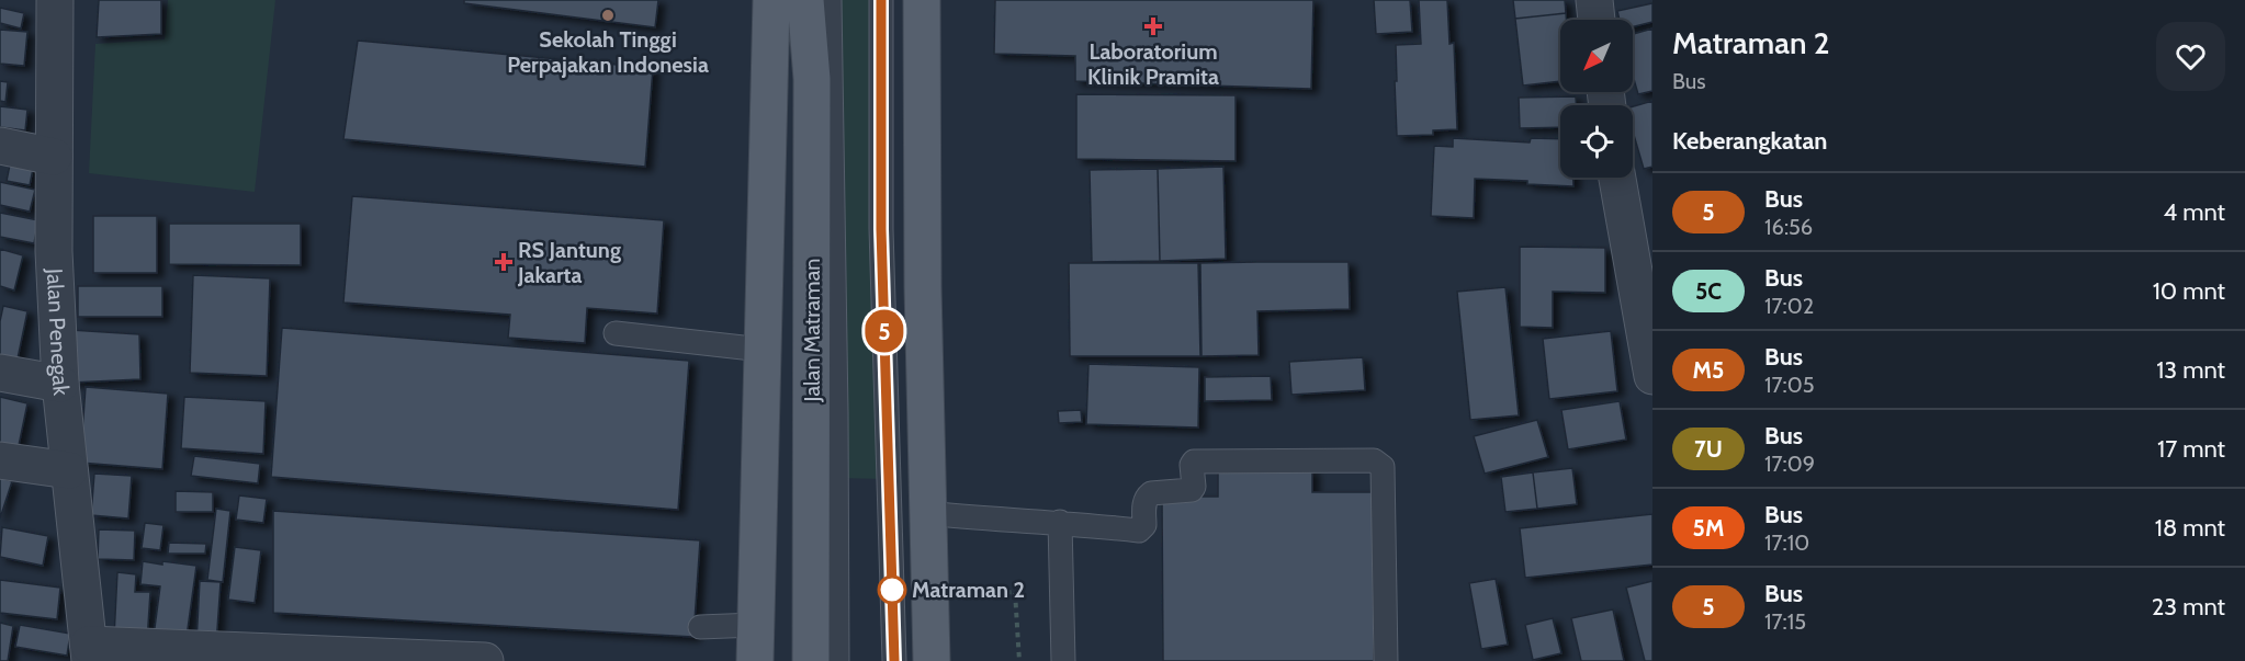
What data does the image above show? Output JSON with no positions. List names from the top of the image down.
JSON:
{
  "streets": {
    "main road": ["Jalan Matraman"],
    "street": ["Jalan Penegak"]
  },
  "places": {
    "other": ["Sekolah Tinggi Perpajakan Indonesia", "Matraman 2"],
    "health": ["Laboratorium Klinik Pramita", "RS Jantung Jakarta"]
  },
  "lines": ["bus line 5"],
  "north": "bottom left",
  "page": {
    "on_map": "5",
    "heading": [
      ["Matraman 2", "Bus"],
      "Keberangkatan"
    ],
    "list": [
      {
        "mark": "5",
        "name": "Bus",
        "note": "16:56",
        "value": "4 mnt"
      },
      {
        "mark": "5C",
        "name": "Bus",
        "note": "17:02",
        "value": "10 mnt"
      },
      {
        "mark": "M5",
        "name": "Bus",
        "note": "17:05",
        "value": "13 mnt"
      },
      {
        "mark": "7U",
        "name": "Bus",
        "note": "17:09",
        "value": "17 mnt"
      },
      {
        "mark": "5M",
        "name": "Bus",
        "note": "17:10",
        "value": "18 mnt"
      },
      {
        "mark": "5",
        "name": "Bus",
        "note": "17:15",
        "value": "23 mnt"
      }
    ]
  }
}
